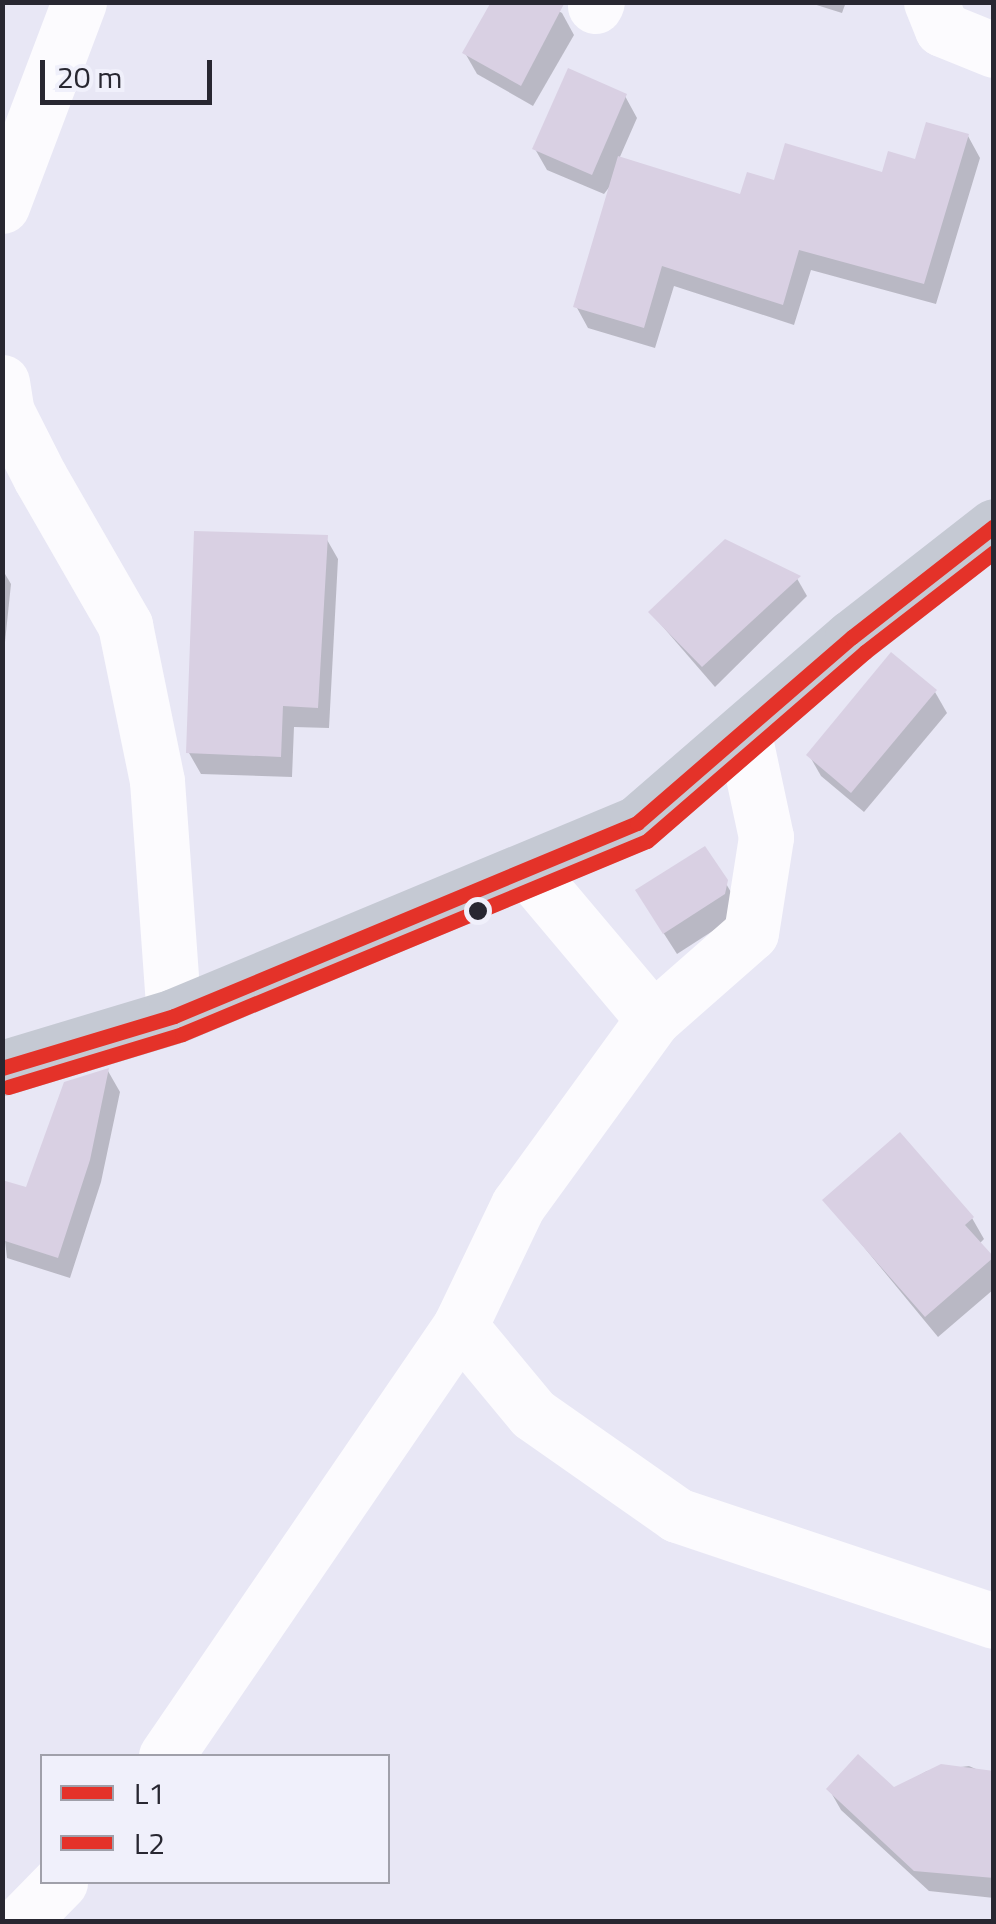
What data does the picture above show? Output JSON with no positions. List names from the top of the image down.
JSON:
{
  "lines": ["transit line L1", "transit line L2"],
  "legend": ["L1", "L2"],
  "scale_bar": "20 m"
}
